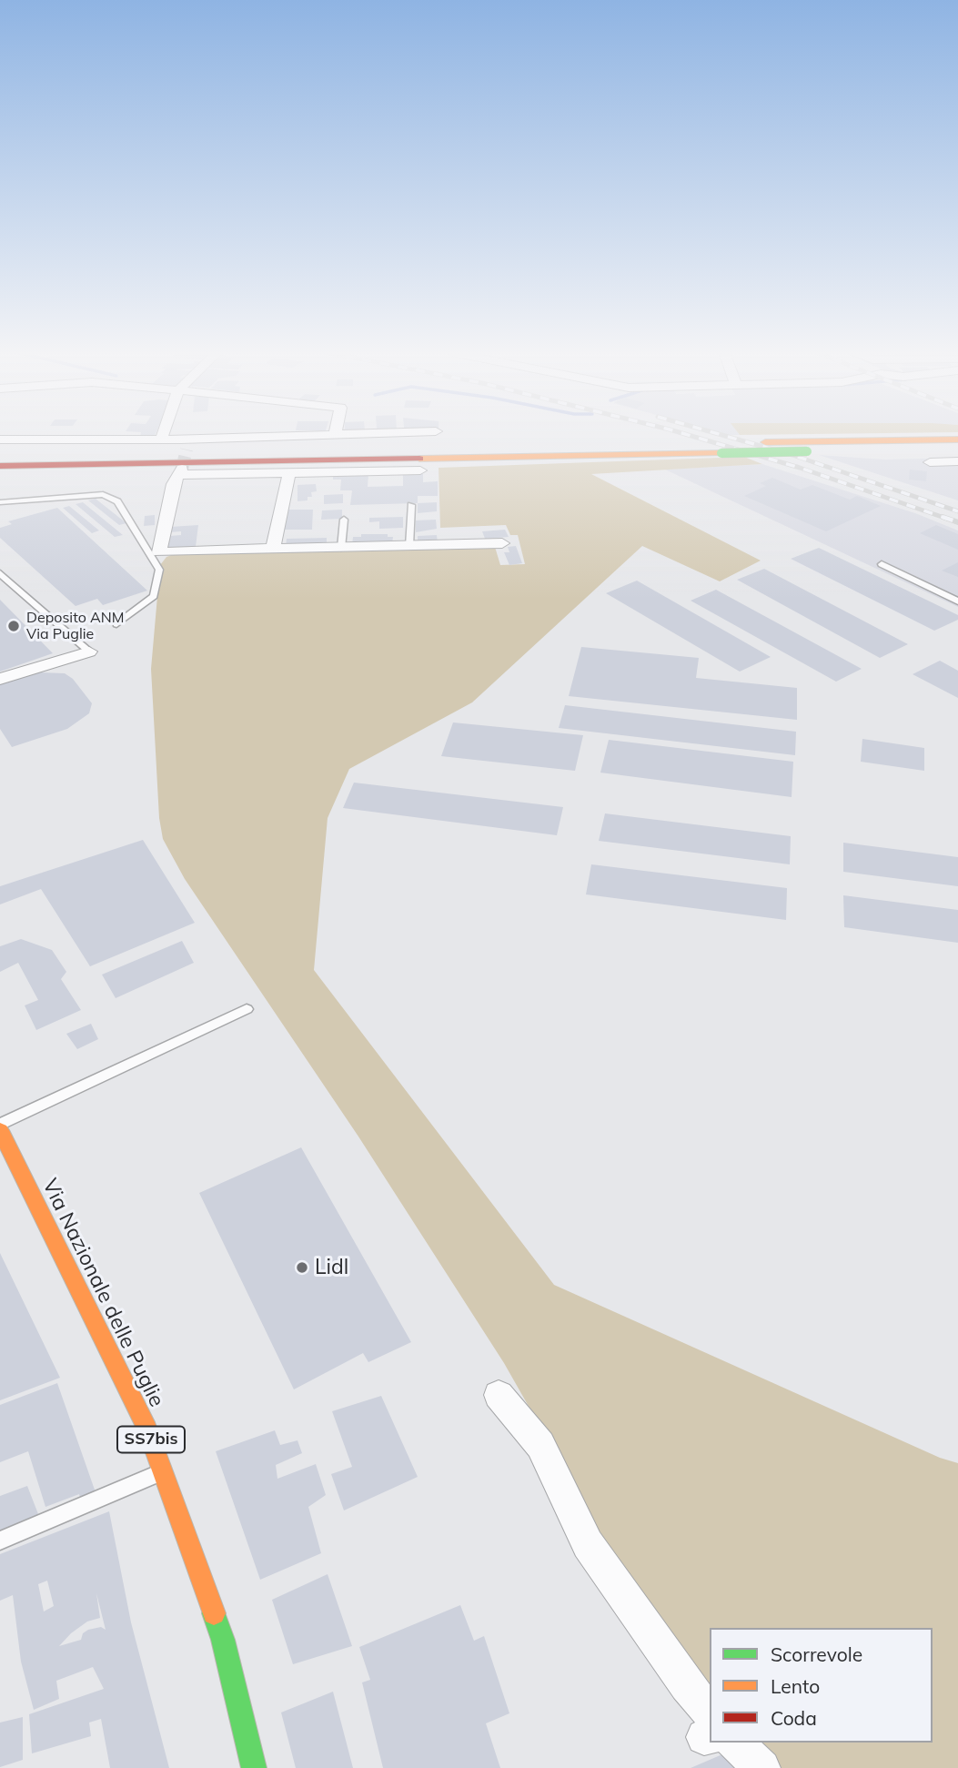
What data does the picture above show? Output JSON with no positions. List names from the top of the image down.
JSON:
{
  "streets": {
    "main road": ["Via Nazionale delle Puglie", "SS7bis"]
  },
  "places": ["Deposito ANM Via Puglie", "Lidl"],
  "legend": ["Scorrevole", "Lento", "Coda"]
}
